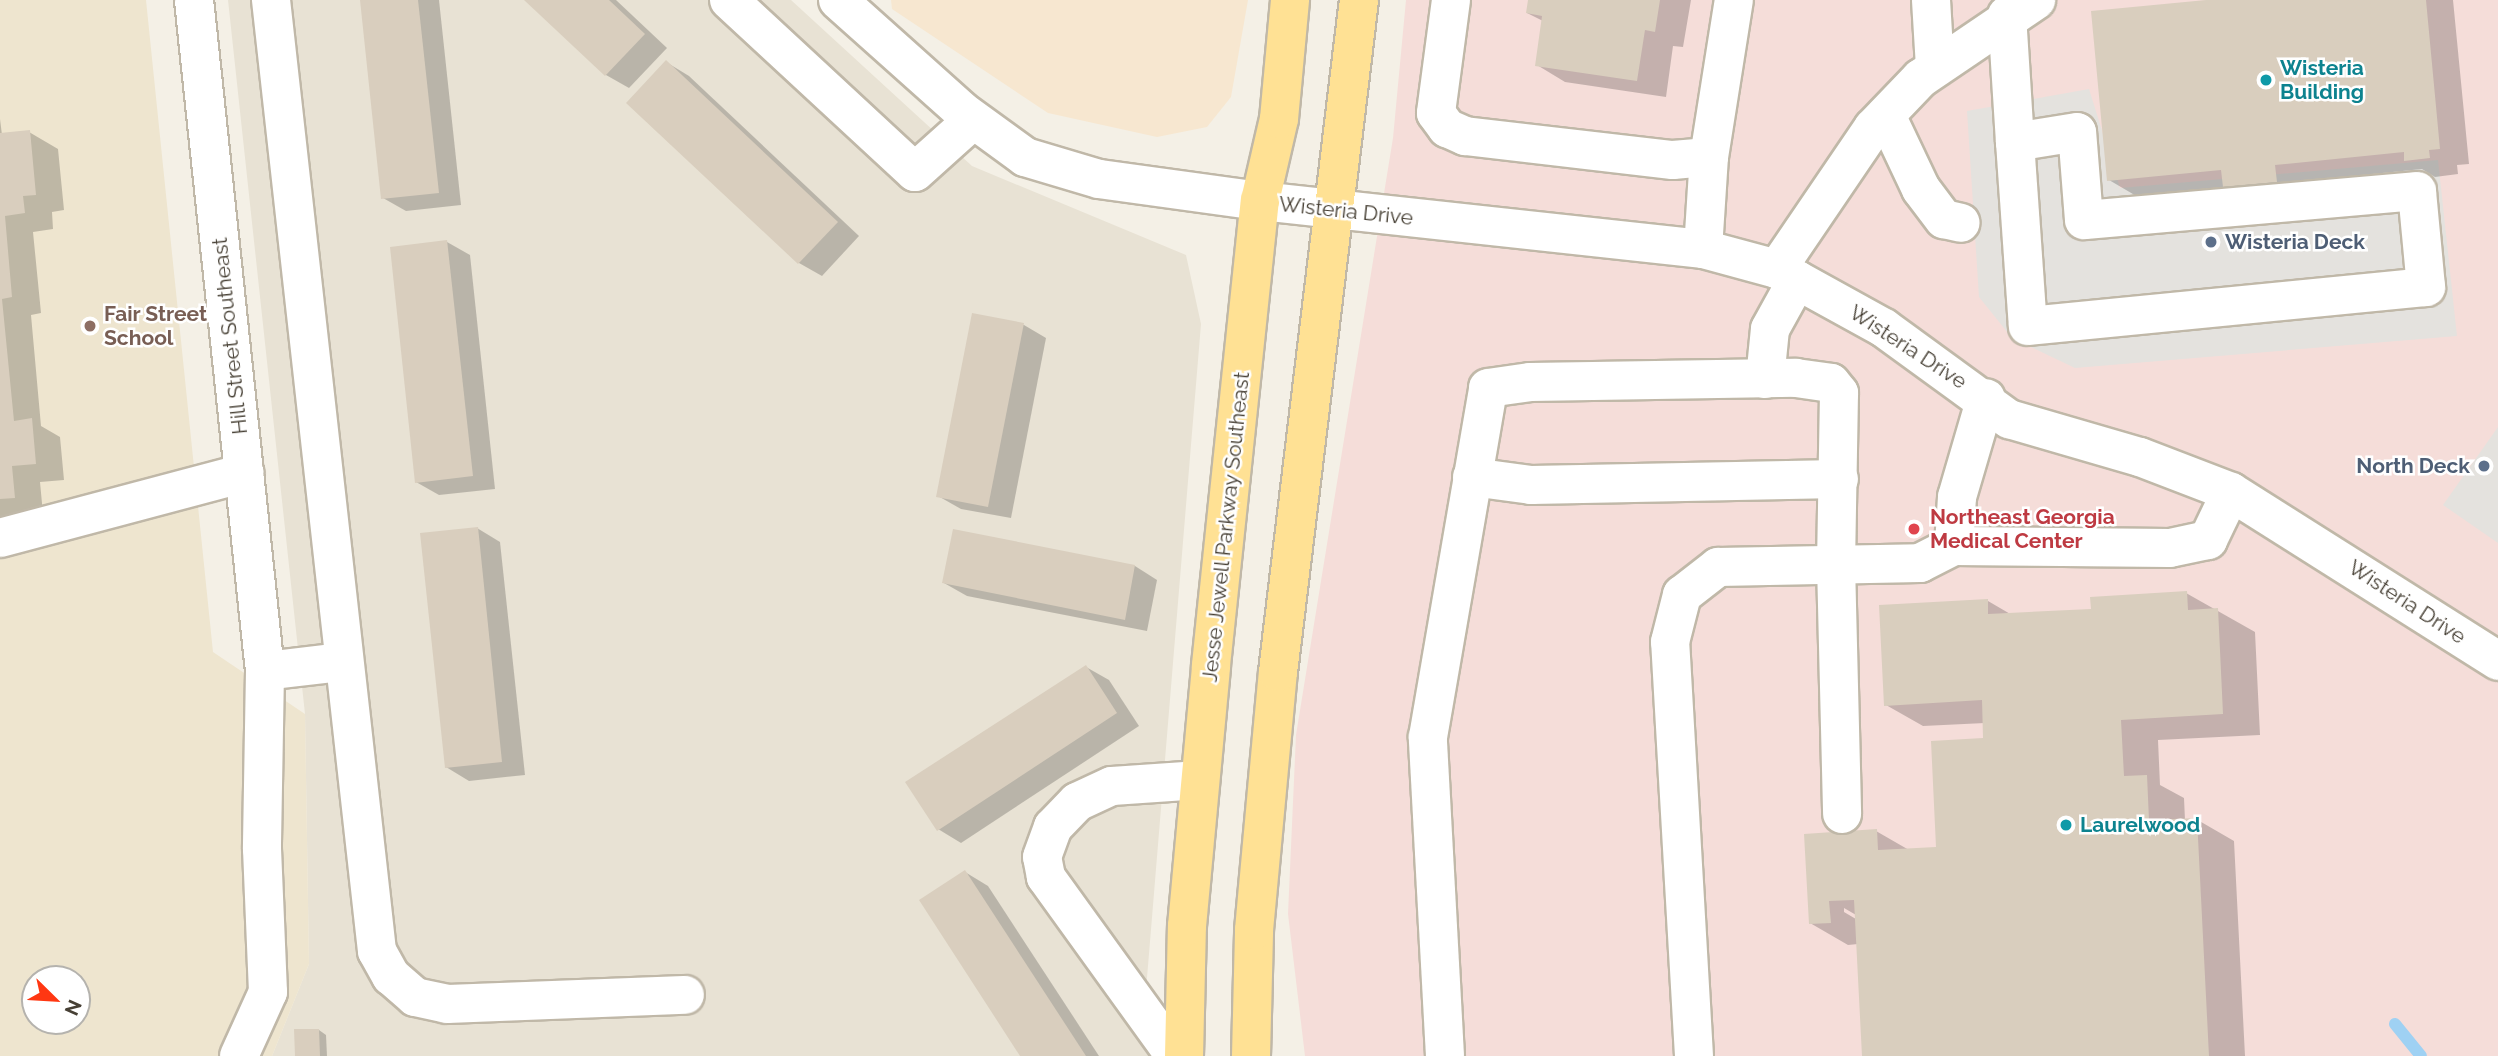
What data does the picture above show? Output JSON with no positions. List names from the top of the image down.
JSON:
{
  "streets": {
    "main road": ["Jesse Jewell Parkway Southeast"],
    "street": ["Wisteria Drive", "Hill Street Southeast"]
  },
  "crossings": [
    ["Wisteria Drive", "Jesse Jewell Parkway Southeast"]
  ],
  "places": [
    "Wisteria Building",
    "Wisteria Deck",
    "Fair Street School",
    "North Deck",
    "Northeast Georgia Medical Center",
    "Laurelwood"
  ],
  "north": "bottom right"
}
